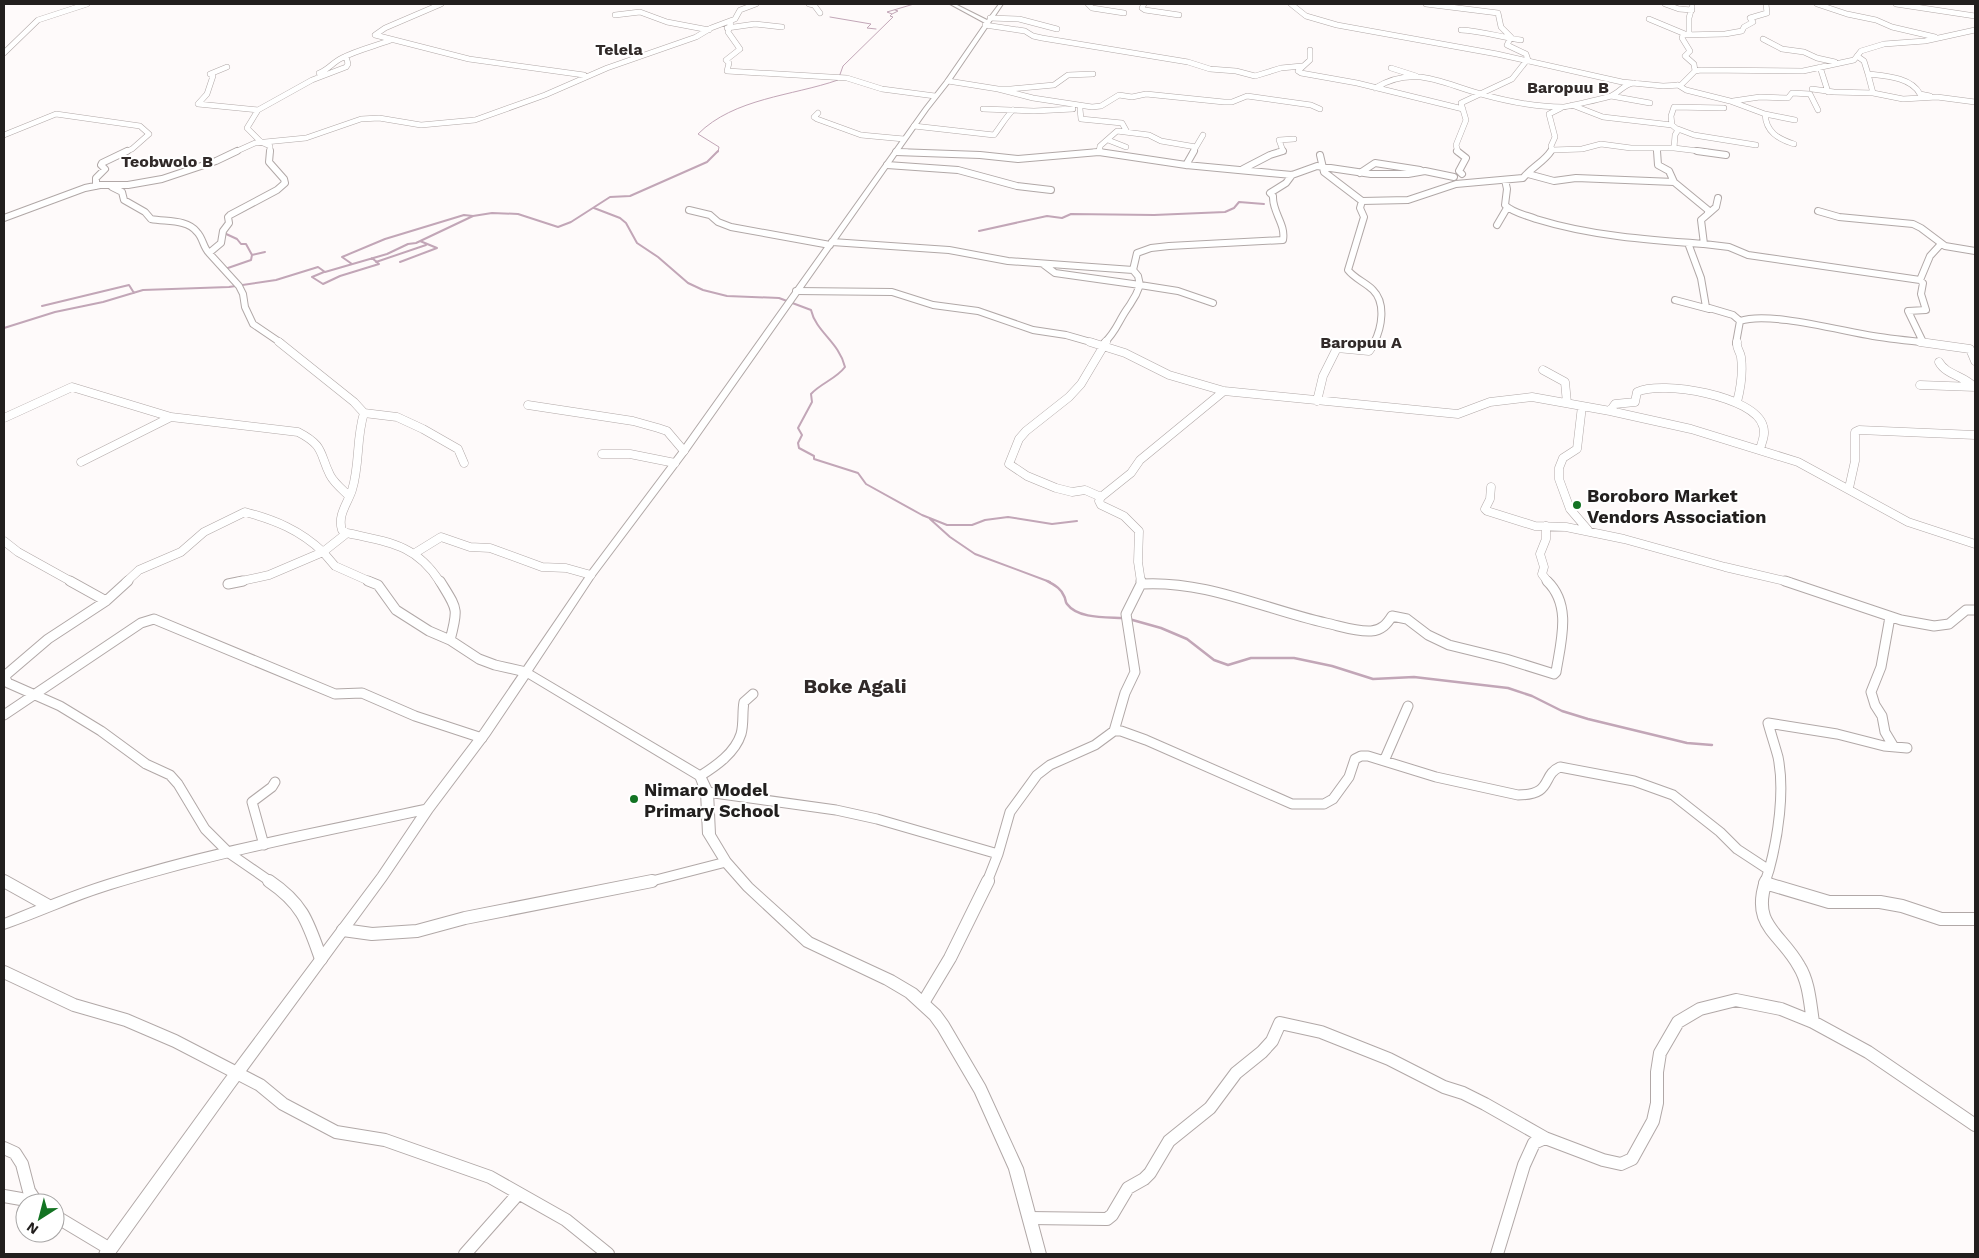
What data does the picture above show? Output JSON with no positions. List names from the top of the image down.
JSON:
{
  "districts": [
    "Telela",
    "Baropuu B",
    "Teobwolo B",
    "Baropuu A",
    "Boke Agali"
  ],
  "places": ["Boroboro Market Vendors Association", "Nimaro Model Primary School"],
  "north": "bottom left"
}
